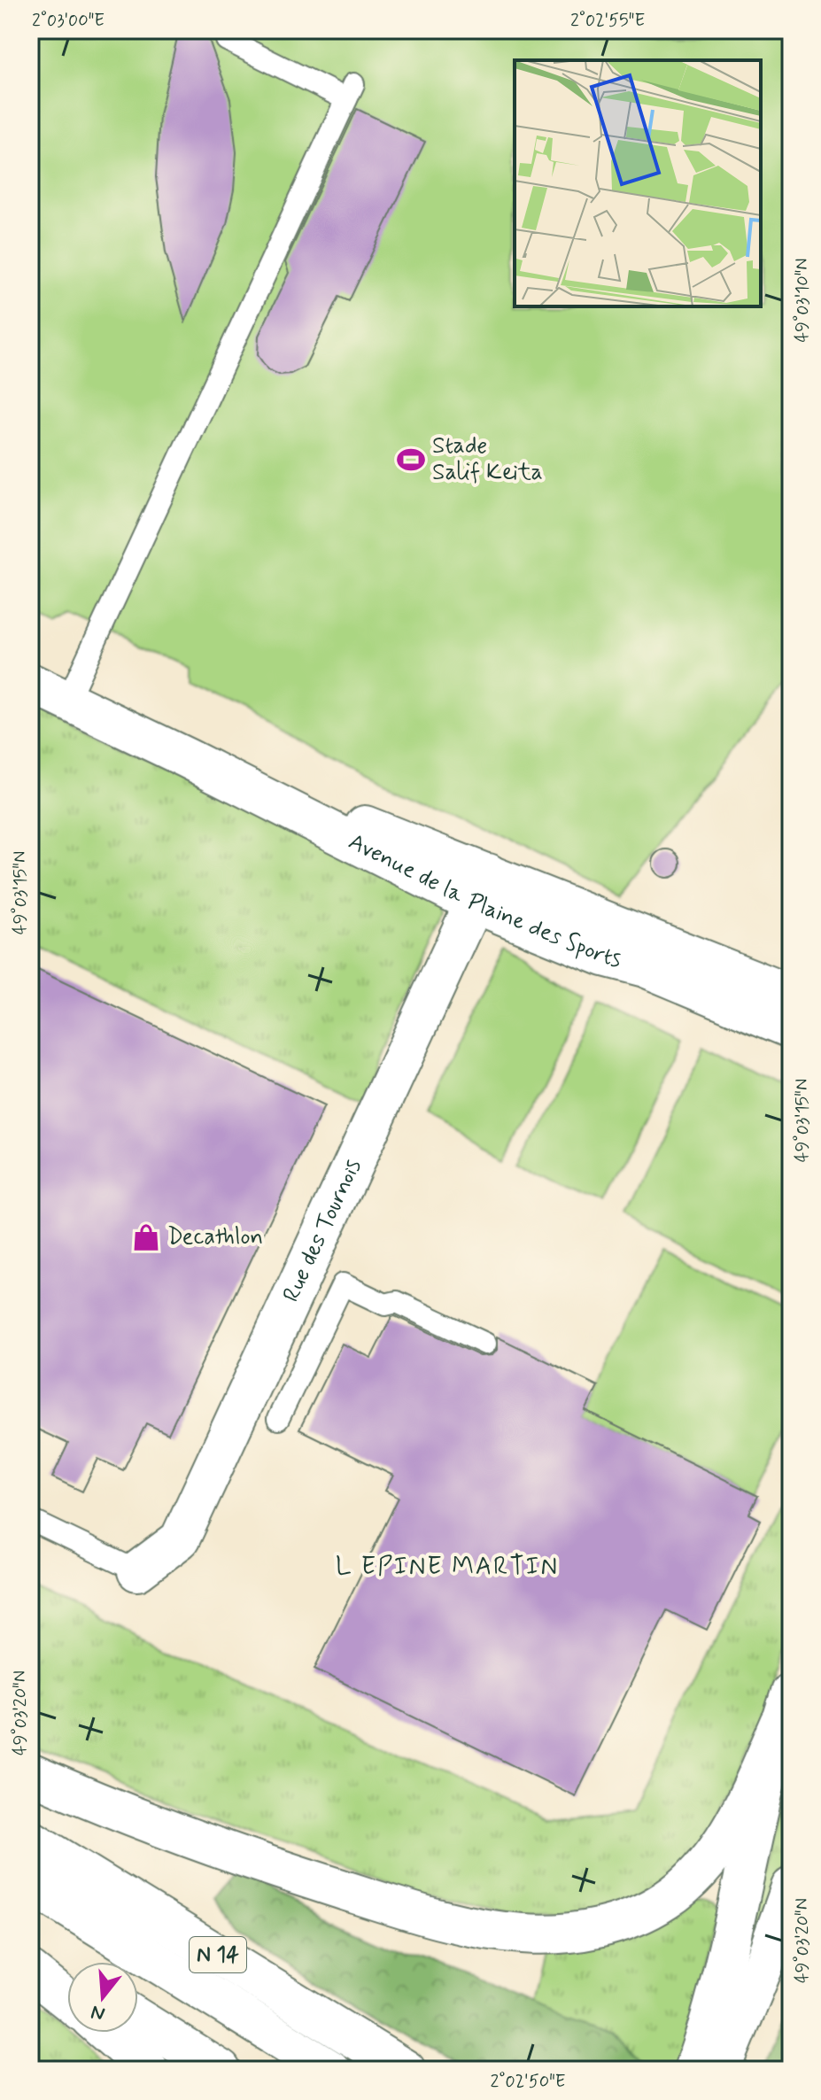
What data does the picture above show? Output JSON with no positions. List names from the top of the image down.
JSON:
{
  "streets": {
    "main road": ["Avenue de la Plaine des Sports", "Rue des Tournois", "N 14"]
  },
  "crossings": [
    ["Avenue de la Plaine des Sports", "Rue des Tournois"]
  ],
  "districts": ["L EPINE MARTIN"],
  "places": {
    "sports": ["Stade Salif Keita"],
    "shop": ["Decathlon"]
  },
  "north": "bottom",
  "coordinates": [
    "2°03'00\"E",
    "2°02'55\"E",
    "49°03'10\"N",
    "49°03'15\"N",
    "49°03'20\"N",
    "2°02'50\"E"
  ]
}
